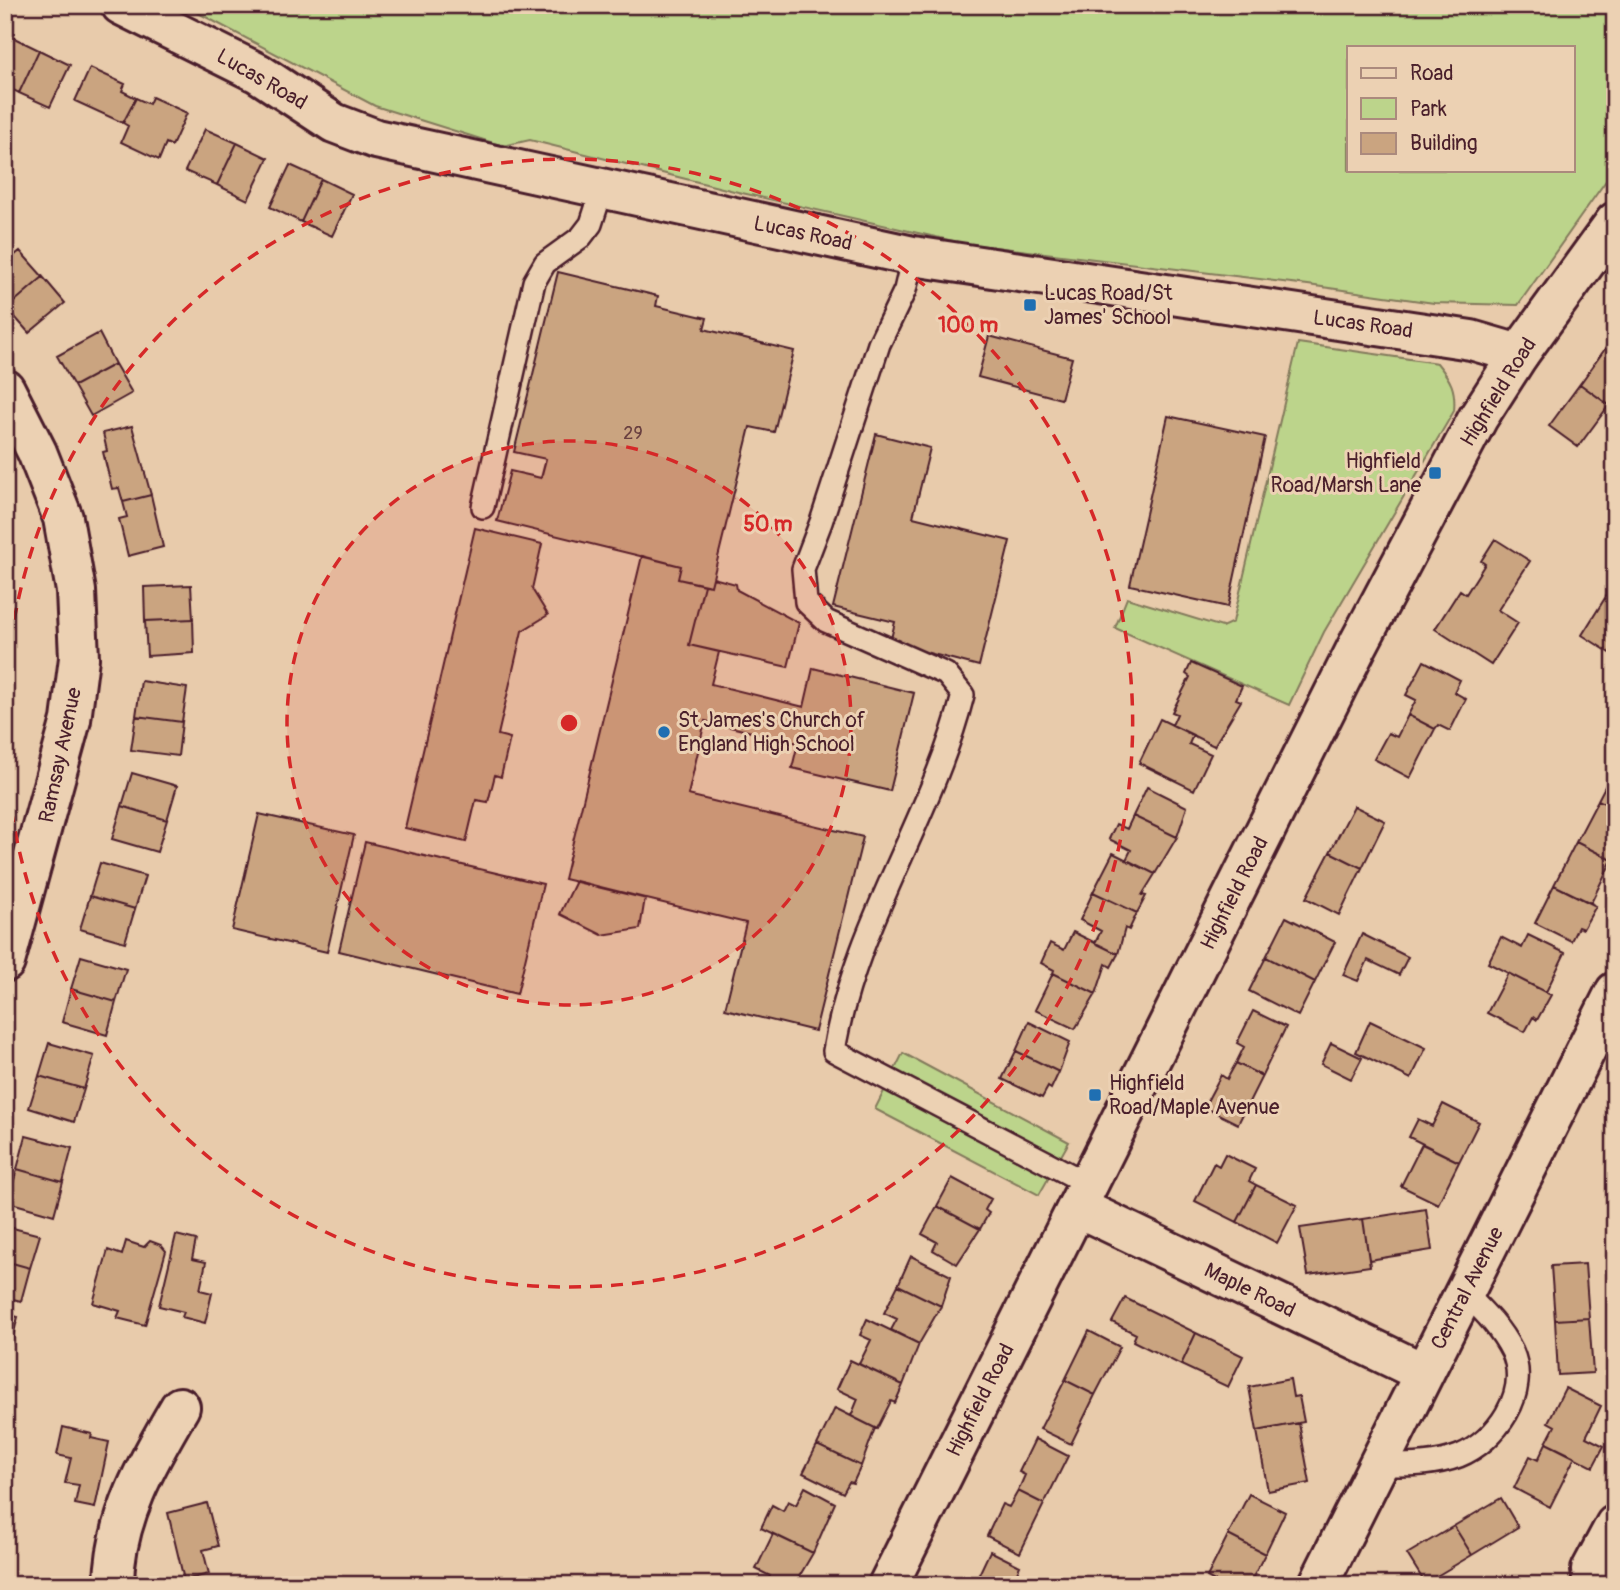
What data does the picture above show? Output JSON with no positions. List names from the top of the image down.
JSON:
{
  "streets": {
    "street": [
      "Lucas Road",
      "Highfield Road",
      "Ramsay Avenue",
      "Central Avenue",
      "Maple Road"
    ]
  },
  "crossings": [
    ["Lucas Road", "Highfield Road"],
    ["Highfield Road", "Maple Road"],
    ["Central Avenue", "Maple Road"]
  ],
  "places": {
    "transit": ["Lucas Road/St James' School", "Highfield Road/Marsh Lane", "Highfield Road/Maple Avenue"],
    "other": ["St James's Church of England High School"]
  },
  "house_numbers": ["29"],
  "legend": ["Road", "Park", "Building"],
  "rings": ["100 m", "50 m"]
}
